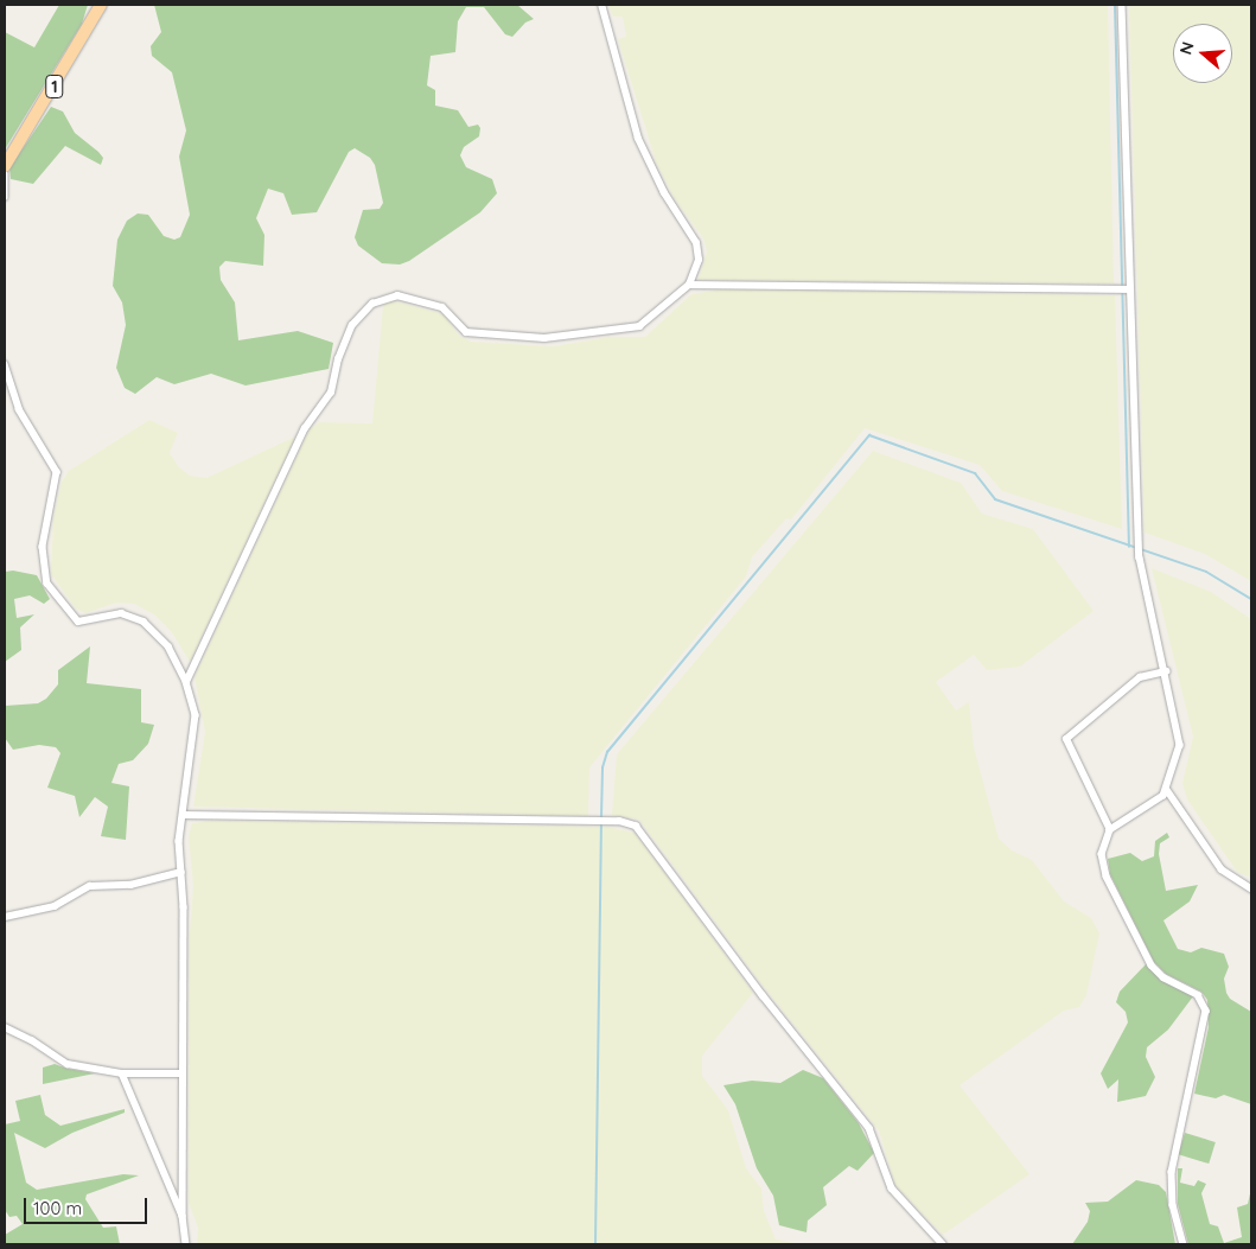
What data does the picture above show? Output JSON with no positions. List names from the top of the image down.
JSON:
{
  "streets": {
    "main road": ["1"]
  },
  "scale_bar": "100 m",
  "north": "left"
}
